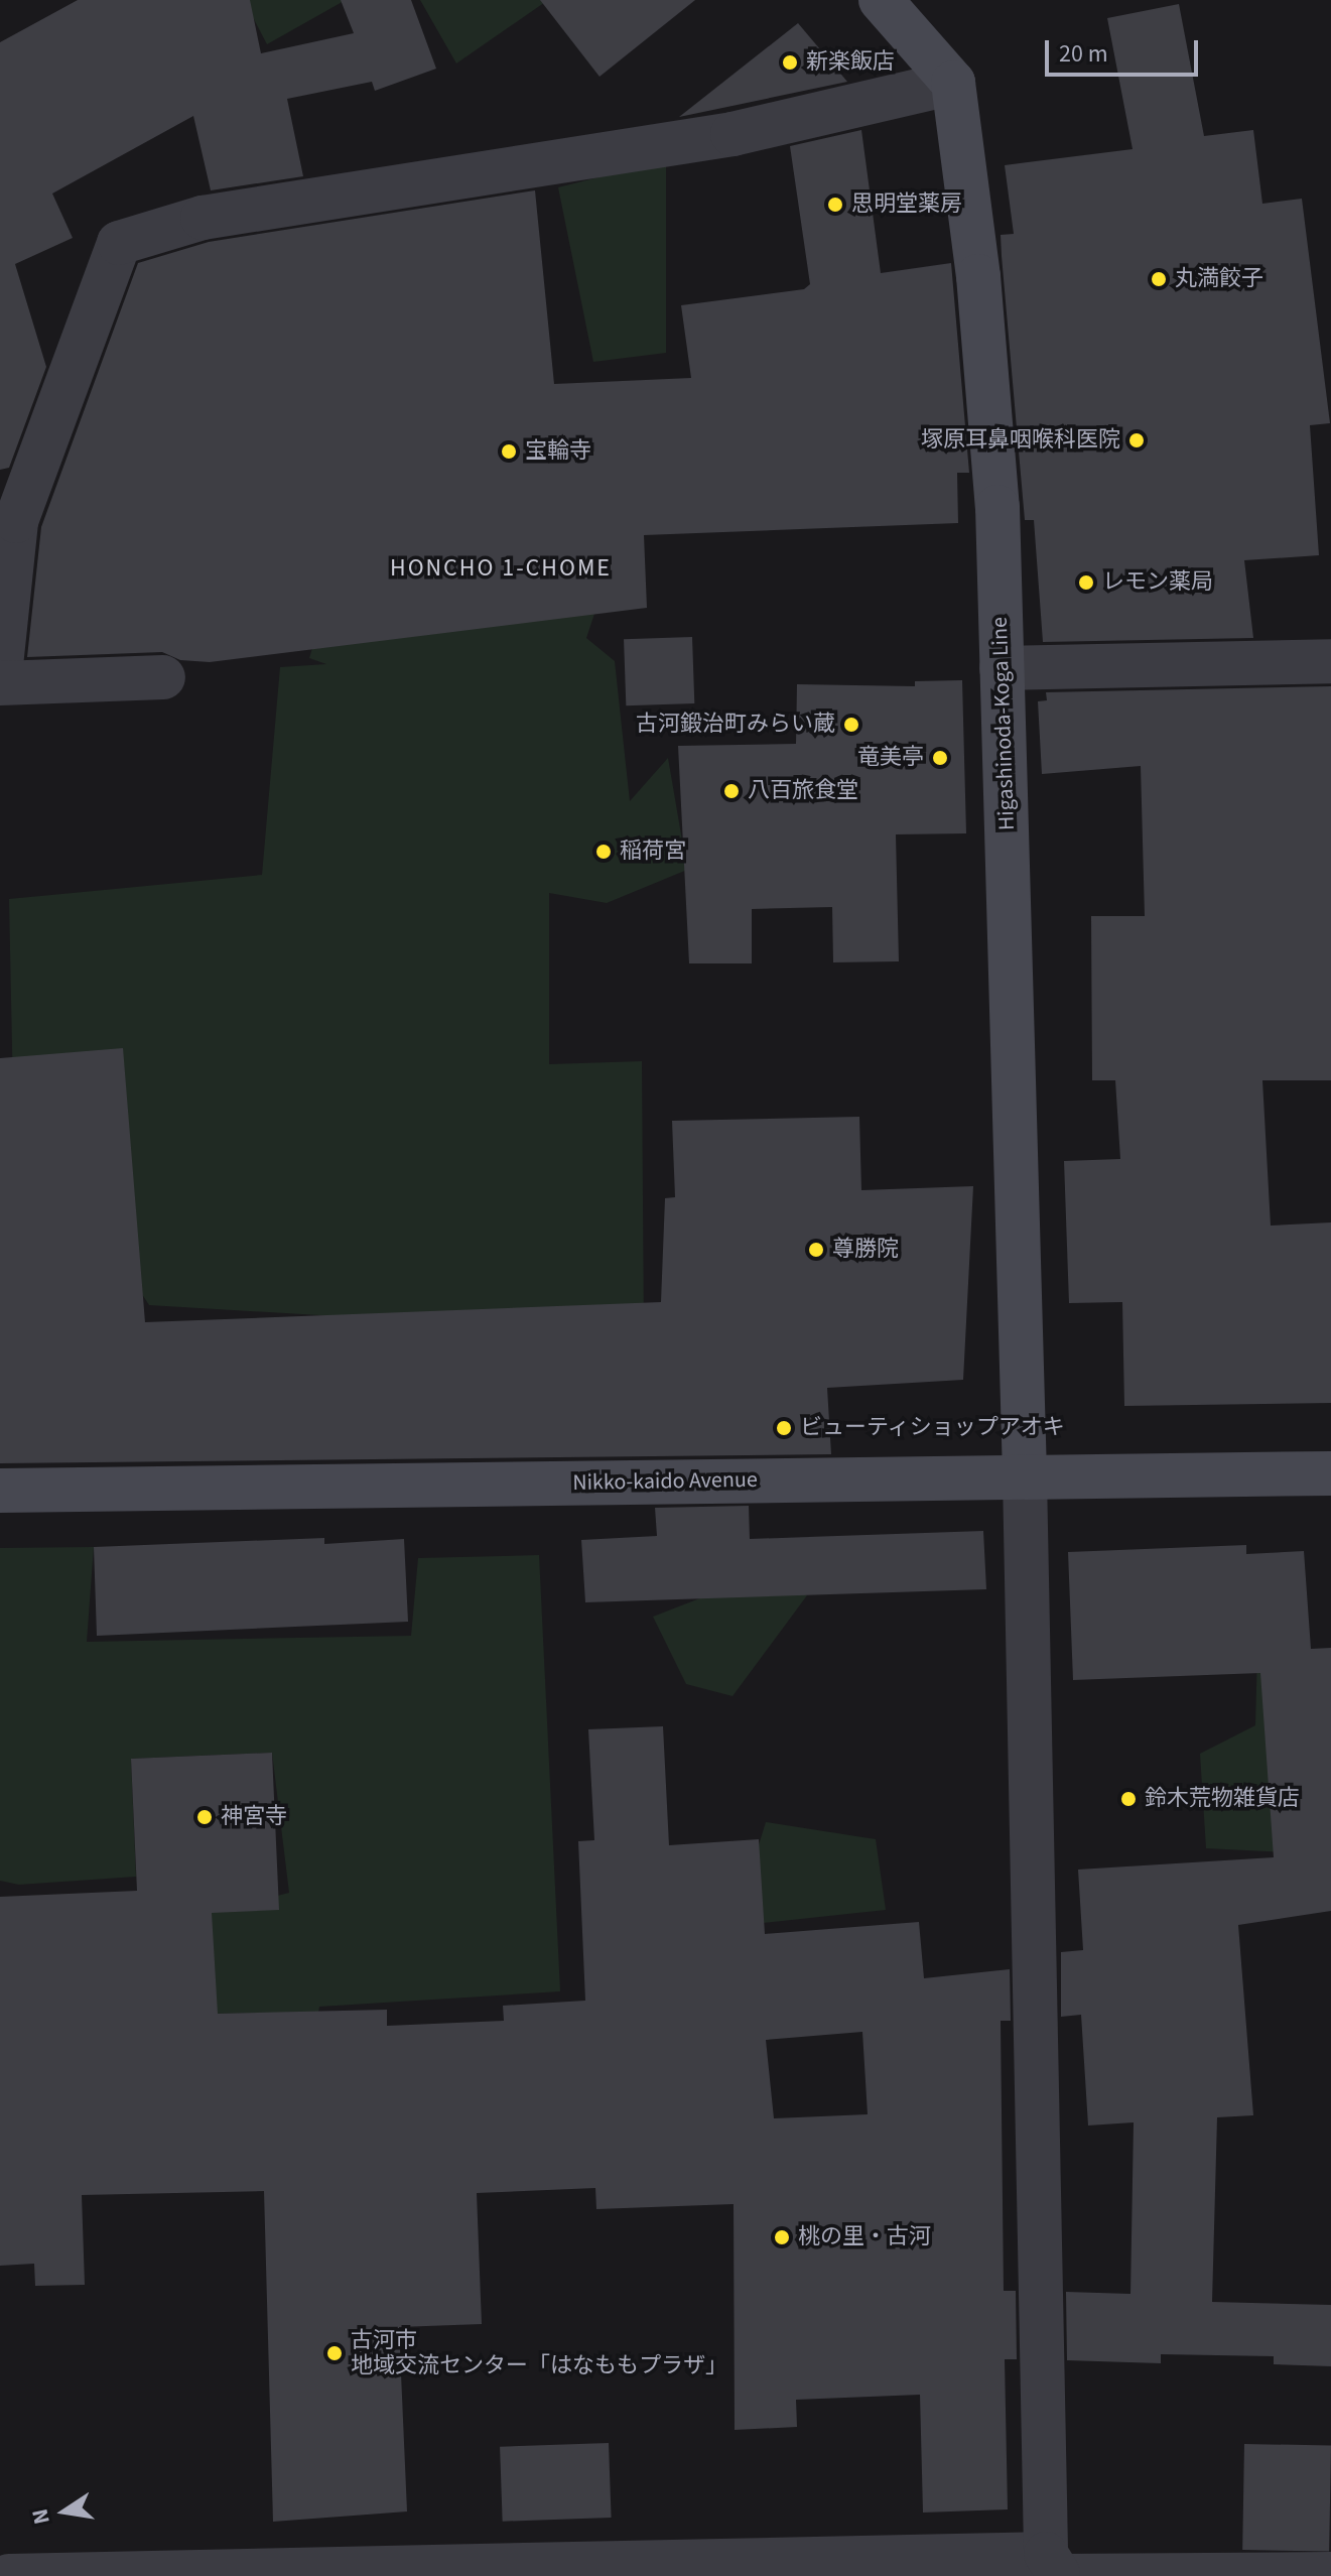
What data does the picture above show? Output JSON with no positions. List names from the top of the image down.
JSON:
{
  "streets": {
    "main road": ["Higashinoda-Koga Line", "Nikko-kaido Avenue"]
  },
  "crossings": [
    ["Higashinoda-Koga Line", "Nikko-kaido Avenue"]
  ],
  "districts": ["HONCHO 1-CHOME"],
  "places": [
    "新楽飯店",
    "思明堂薬房",
    "丸満餃子",
    "塚原耳鼻咽喉科医院",
    "宝輪寺",
    "レモン薬局",
    "古河鍛治町みらい蔵",
    "竜美亭",
    "八百旅食堂",
    "稲荷宮",
    "尊勝院",
    "ビューティショップアオキ",
    "鈴木荒物雑貨店",
    "神宮寺",
    "桃の里・古河",
    "古河市 地域交流センター「はなももプラザ」"
  ],
  "scale_bar": "20 m",
  "north": "left"
}
